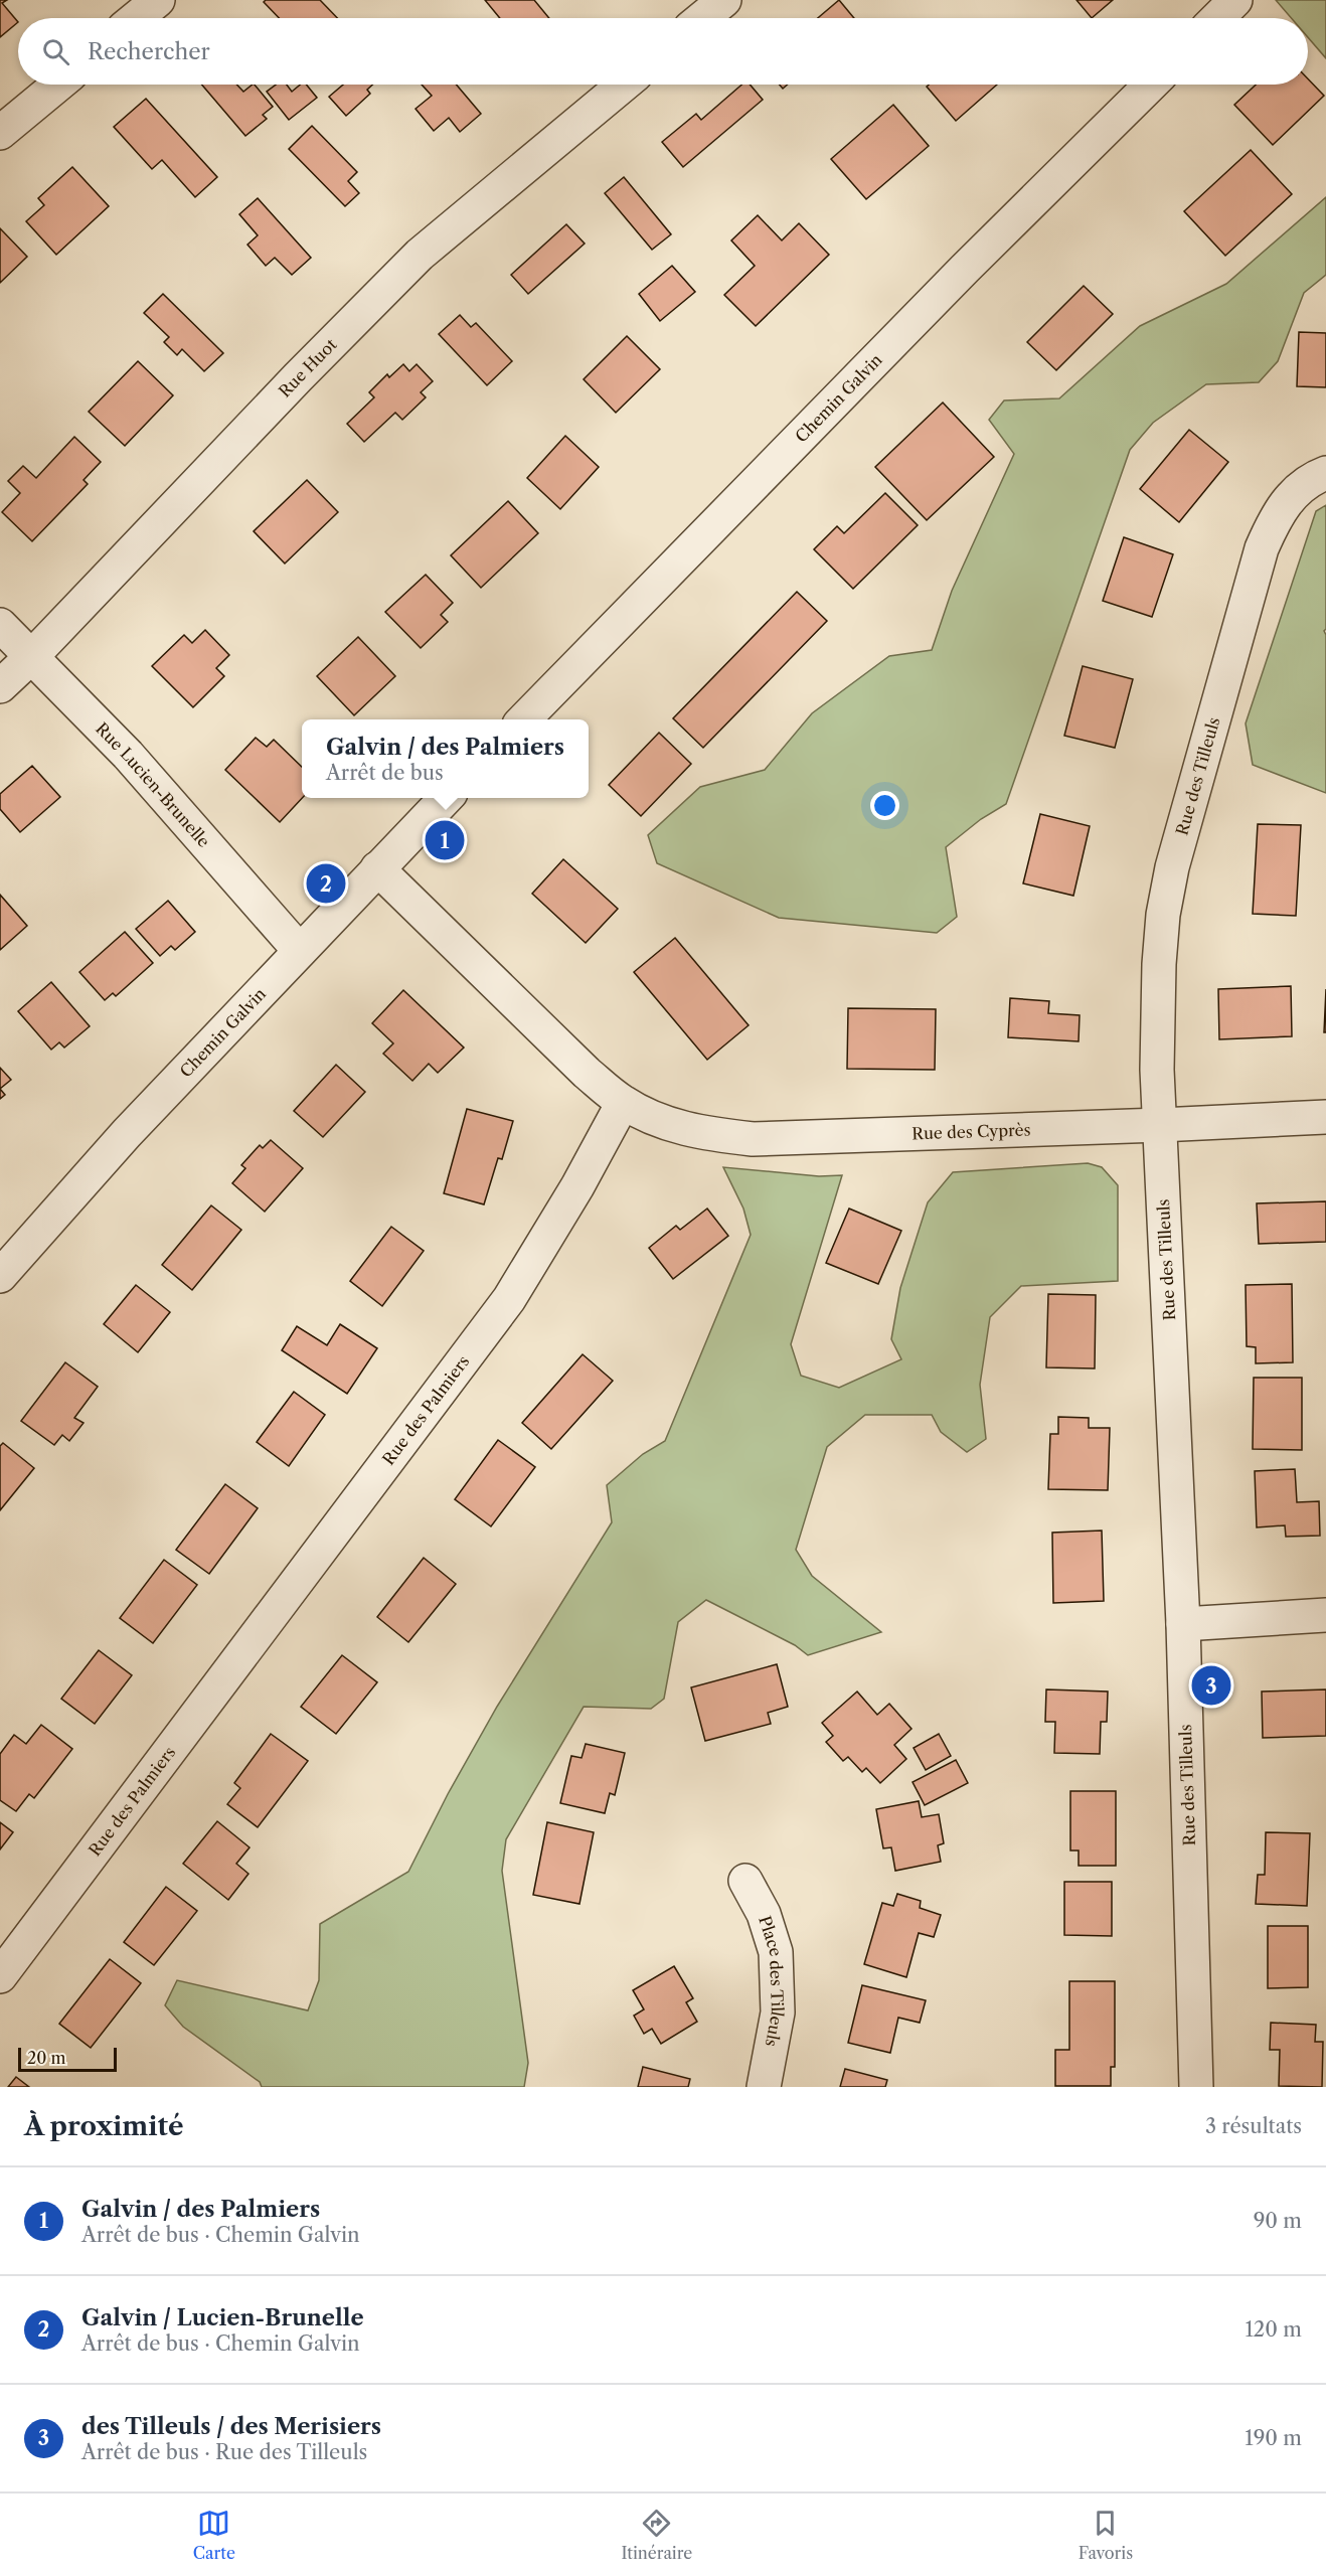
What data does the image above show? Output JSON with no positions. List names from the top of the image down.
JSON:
{
  "streets": {
    "street": [
      "Rue Huot",
      "Chemin Galvin",
      "Rue des Tilleuls",
      "Rue Lucien-Brunelle",
      "Rue des Cyprès",
      "Rue des Palmiers",
      "Place des Tilleuls"
    ]
  },
  "crossings": [
    ["Rue Huot", "Rue Lucien-Brunelle"],
    ["Chemin Galvin", "Rue Lucien-Brunelle"],
    ["Rue des Tilleuls", "Rue des Cyprès"],
    ["Rue des Cyprès", "Rue des Palmiers"]
  ],
  "scale_bar": "20 m",
  "page": {
    "search": "Rechercher",
    "popup": ["Galvin / des Palmiers", "Arrêt de bus"],
    "pins": ["1", "2", "3"],
    "scale": "20 m",
    "heading": ["À proximité", "3 résultats"],
    "list": [
      {
        "mark": "1",
        "name": "Galvin / des Palmiers",
        "note": "Arrêt de bus · Chemin Galvin",
        "value": "90 m"
      },
      {
        "mark": "2",
        "name": "Galvin / Lucien-Brunelle",
        "note": "Arrêt de bus · Chemin Galvin",
        "value": "120 m"
      },
      {
        "mark": "3",
        "name": "des Tilleuls / des Merisiers",
        "note": "Arrêt de bus · Rue des Tilleuls",
        "value": "190 m"
      }
    ],
    "nav": ["Carte", "Itinéraire", "Favoris"]
  }
}
